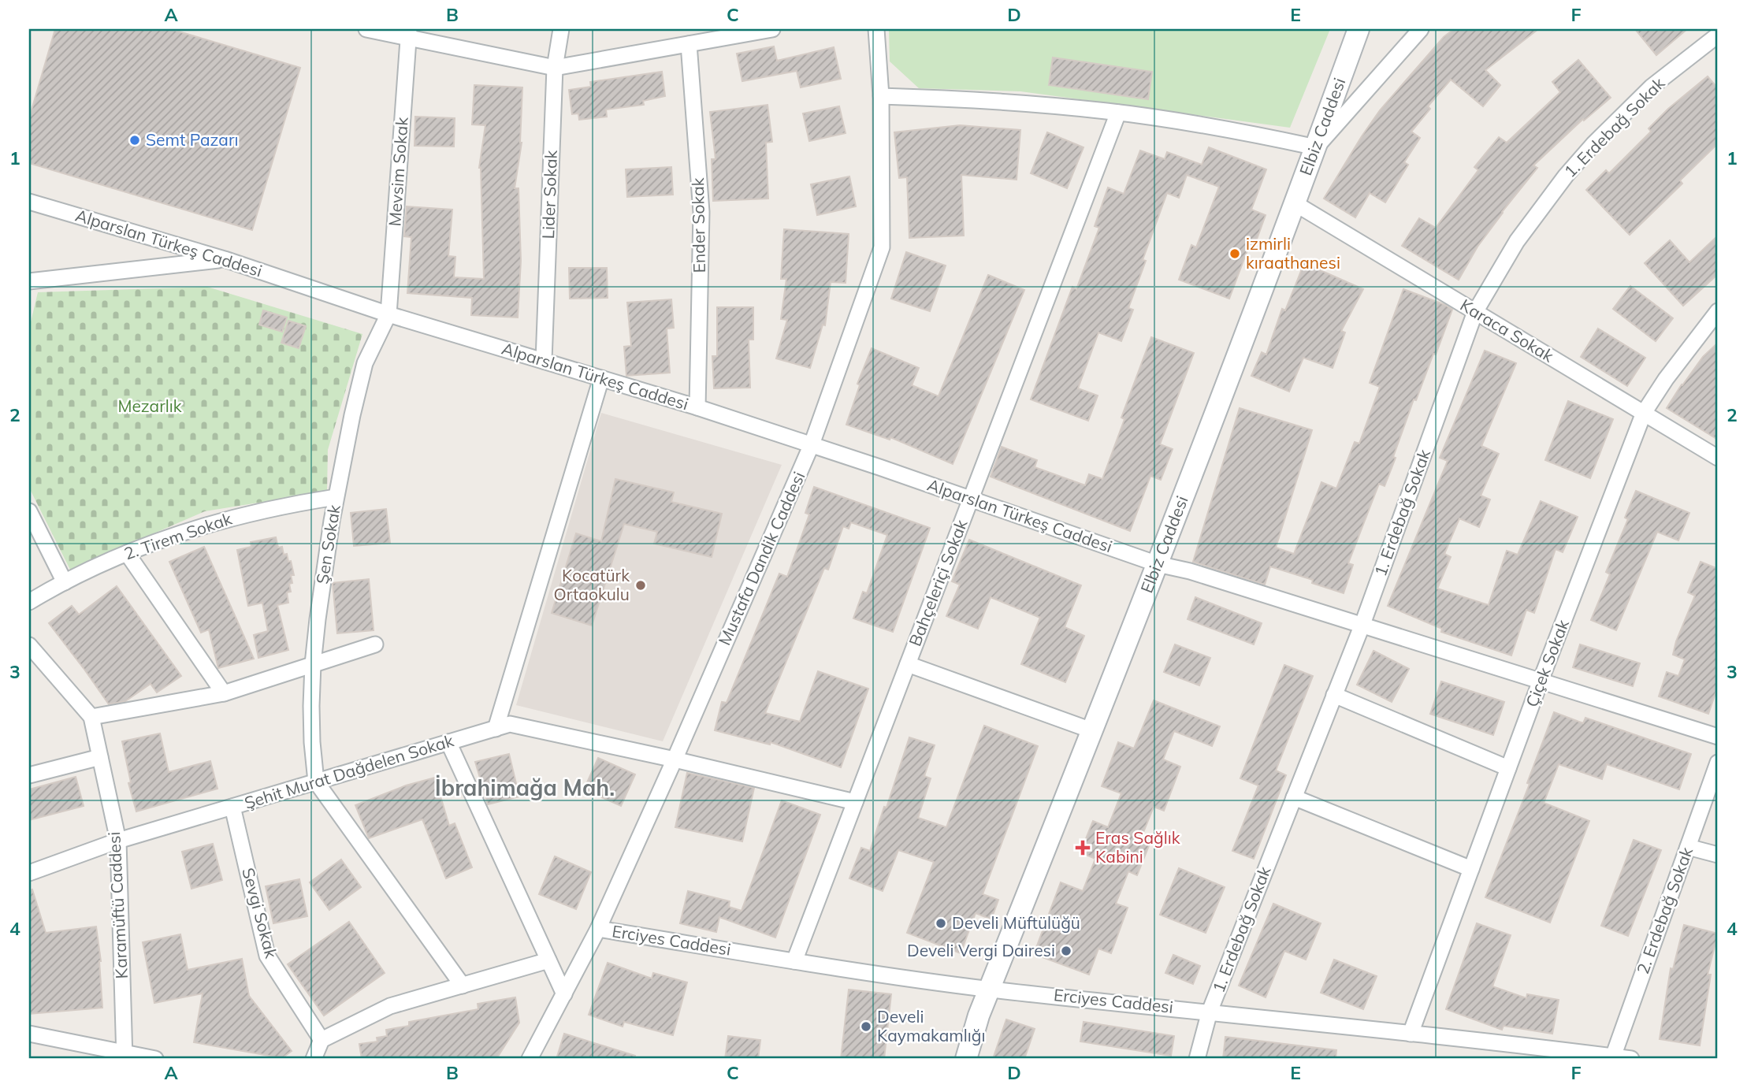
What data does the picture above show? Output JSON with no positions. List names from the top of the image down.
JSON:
{
  "streets": {
    "street": [
      "Elbiz Caddesi",
      "1. Erdebağ Sokak",
      "Mevsim Sokak",
      "Lider Sokak",
      "Ender Sokak",
      "Alparslan Türkeş Caddesi",
      "Karaca Sokak",
      "2. Tirem Sokak",
      "Şen Sokak",
      "Mustafa Dandik Caddesi",
      "Bahçeleriçi Sokak",
      "Çiçek Sokak",
      "Şehit Murat Dağdelen Sokak",
      "Karamüftü Caddesi",
      "2. Erdebağ Sokak",
      "Sevgi Sokak",
      "Erciyes Caddesi"
    ]
  },
  "crossings": [
    ["Elbiz Caddesi", "Alparslan Türkeş Caddesi"],
    ["Elbiz Caddesi", "Karaca Sokak"],
    ["Elbiz Caddesi", "Erciyes Caddesi"],
    ["1. Erdebağ Sokak", "Alparslan Türkeş Caddesi"],
    ["1. Erdebağ Sokak", "Karaca Sokak"],
    ["1. Erdebağ Sokak", "Erciyes Caddesi"],
    ["Mevsim Sokak", "Alparslan Türkeş Caddesi"],
    ["Mevsim Sokak", "Şen Sokak"],
    ["Lider Sokak", "Alparslan Türkeş Caddesi"],
    ["Ender Sokak", "Alparslan Türkeş Caddesi"],
    ["Alparslan Türkeş Caddesi", "Şen Sokak"],
    ["Alparslan Türkeş Caddesi", "Mustafa Dandik Caddesi"],
    ["Alparslan Türkeş Caddesi", "Bahçeleriçi Sokak"],
    ["Alparslan Türkeş Caddesi", "Çiçek Sokak"],
    ["Karaca Sokak", "Çiçek Sokak"],
    ["2. Tirem Sokak", "Şen Sokak"],
    ["Şen Sokak", "Şehit Murat Dağdelen Sokak"],
    ["Mustafa Dandik Caddesi", "Şehit Murat Dağdelen Sokak"],
    ["Mustafa Dandik Caddesi", "Erciyes Caddesi"],
    ["Bahçeleriçi Sokak", "Şehit Murat Dağdelen Sokak"],
    ["Bahçeleriçi Sokak", "Erciyes Caddesi"],
    ["Çiçek Sokak", "Erciyes Caddesi"],
    ["Şehit Murat Dağdelen Sokak", "Karamüftü Caddesi"],
    ["Şehit Murat Dağdelen Sokak", "Sevgi Sokak"],
    ["2. Erdebağ Sokak", "Erciyes Caddesi"]
  ],
  "districts": ["İbrahimağa Mah."],
  "parks": ["Mezarlık"],
  "places": {
    "other": [
      "Semt Pazarı",
      "izmirli kıraathanesi",
      "Kocatürk Ortaokulu",
      "Develi Müftülüğü",
      "Develi Vergi Dairesi",
      "Develi Kaymakamlığı"
    ],
    "health": ["Eras Sağlık Kabini"]
  },
  "grid": {
    "columns": [
      "A",
      "B",
      "C",
      "D",
      "E",
      "F"
    ],
    "rows": [
      "1",
      "2",
      "3",
      "4"
    ]
  }
}
